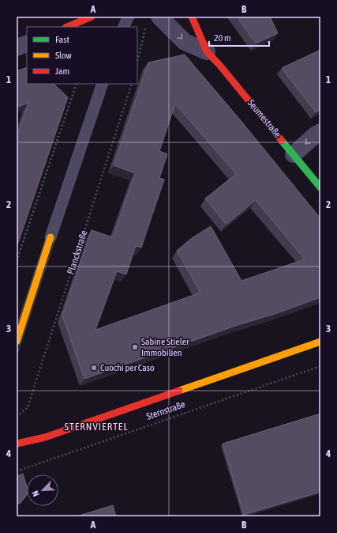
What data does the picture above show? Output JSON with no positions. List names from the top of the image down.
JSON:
{
  "streets": {
    "street": ["Seumestraße", "Sternstraße"],
    "path": ["Planckstraße"]
  },
  "districts": ["STERNVIERTEL"],
  "places": ["Sabine Stieler Immobilien", "Cuochi per Caso"],
  "legend": ["Fast", "Slow", "Jam"],
  "scale_bar": "20 m",
  "north": "bottom left",
  "grid": {
    "columns": ["A", "B"],
    "rows": [
      "1",
      "2",
      "3",
      "4"
    ]
  }
}
